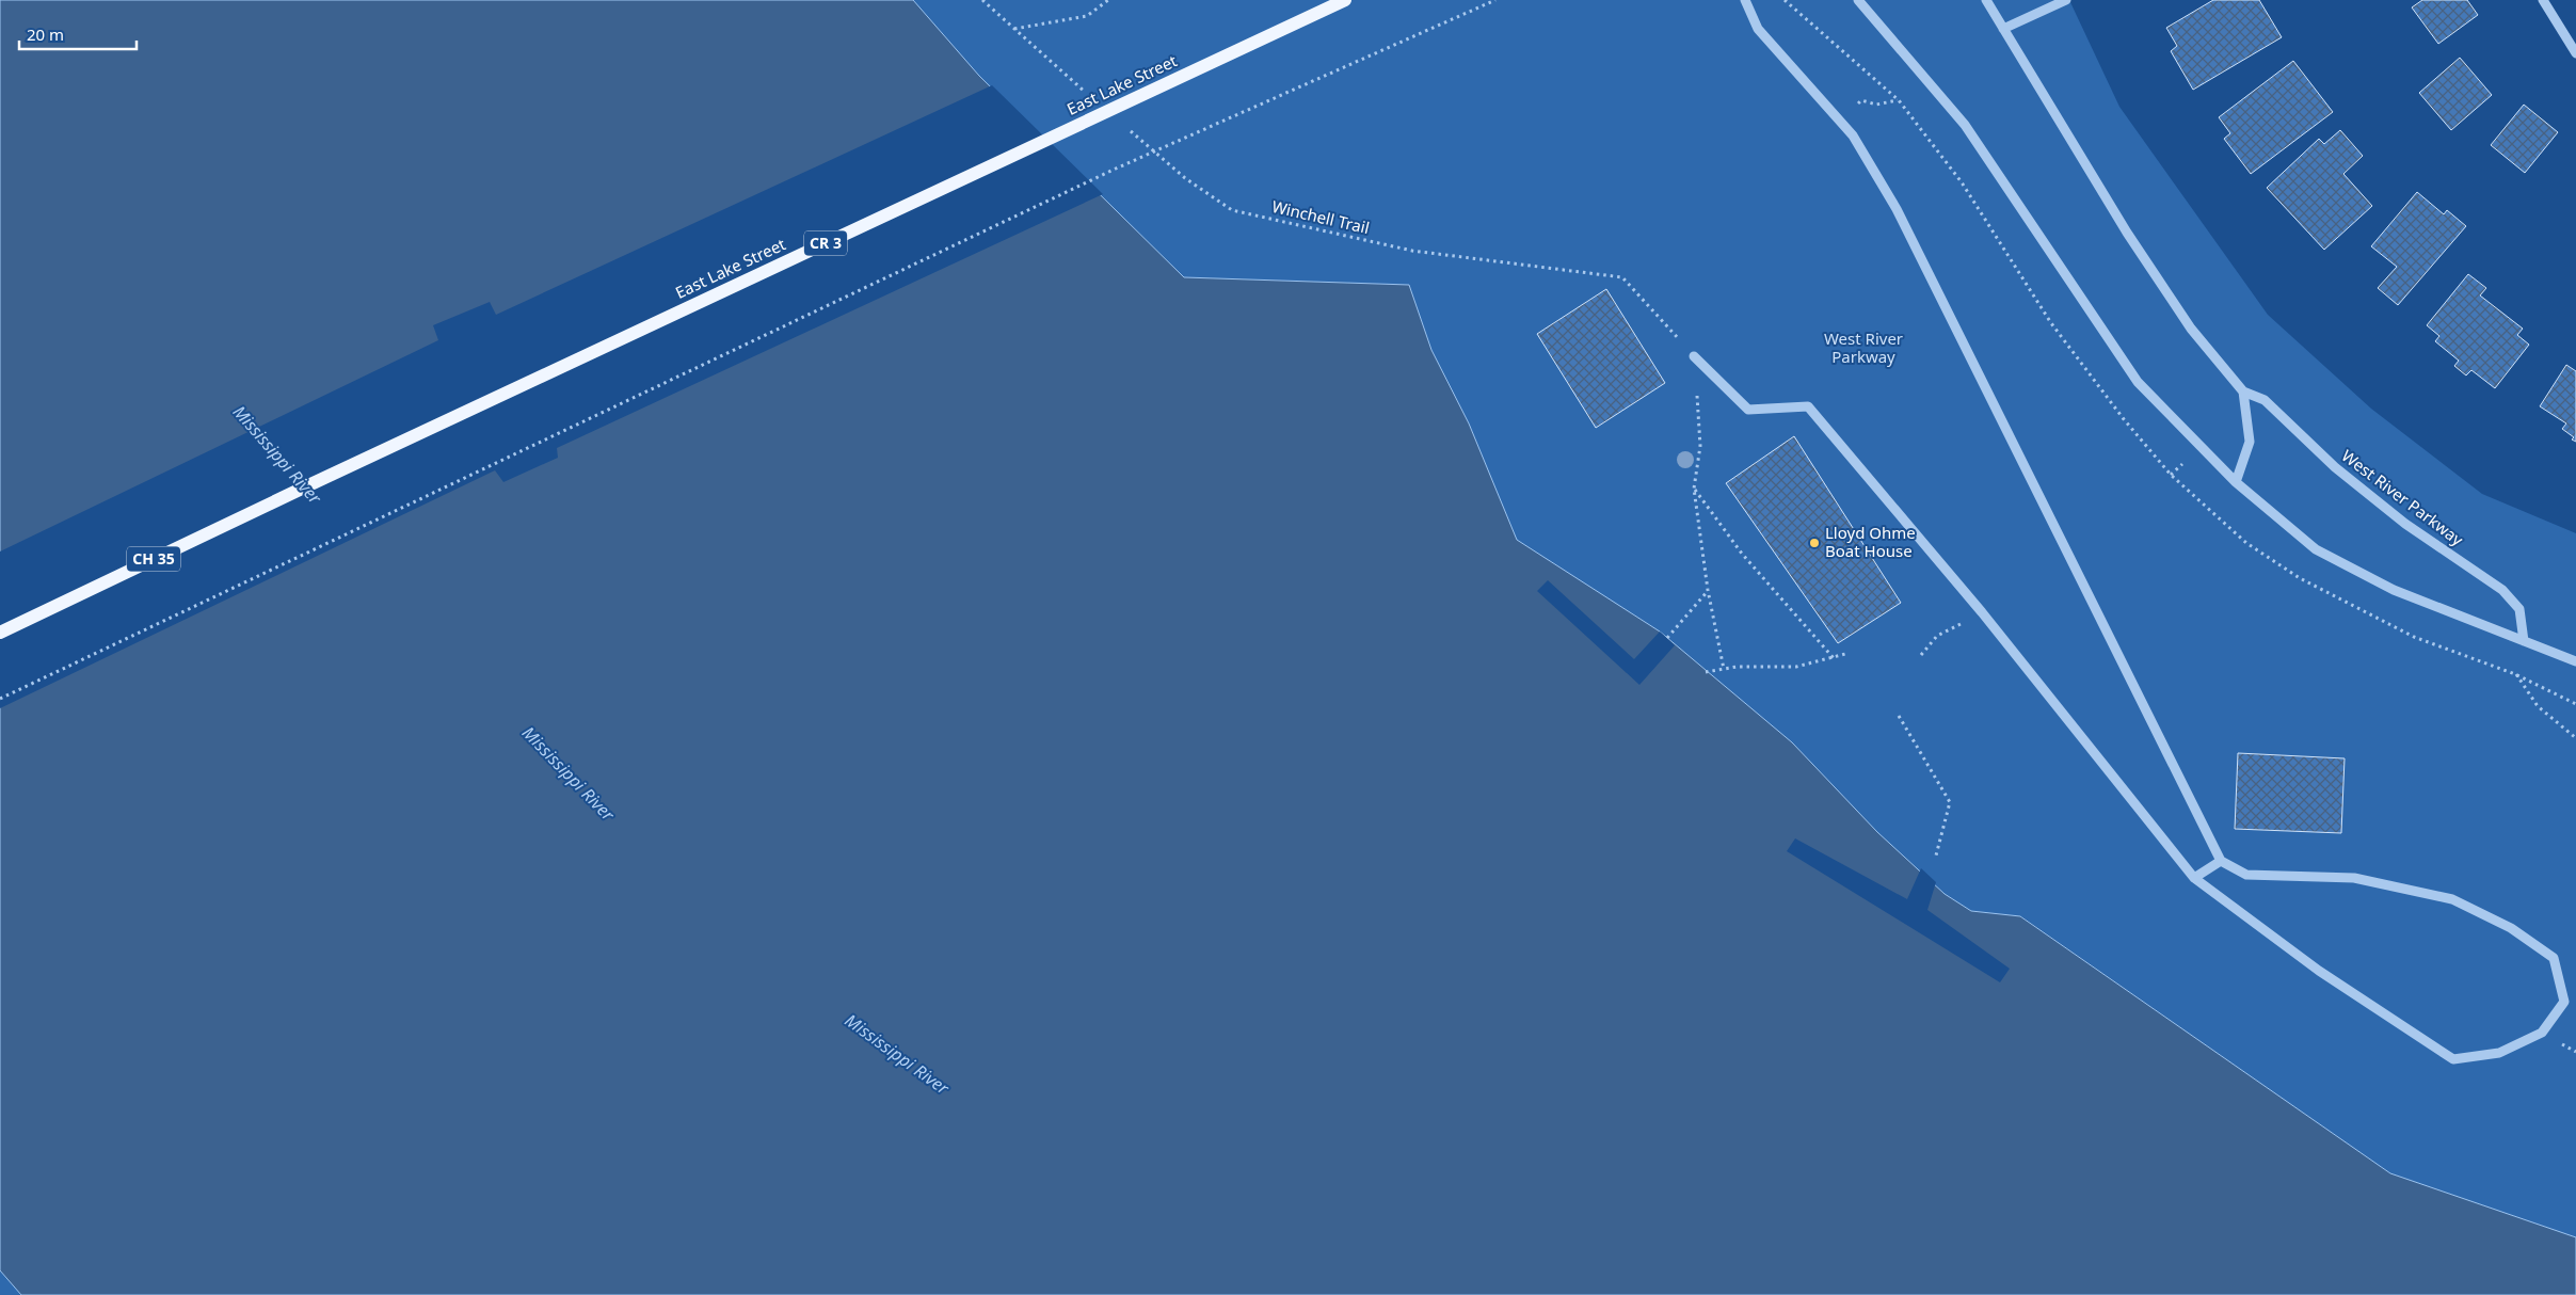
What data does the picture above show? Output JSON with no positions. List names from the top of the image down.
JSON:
{
  "streets": {
    "main road": ["East Lake Street", "CR 3", "CH 35"],
    "street": ["West River Parkway"],
    "path": ["Winchell Trail"]
  },
  "crossings": [
    ["East Lake Street", "CH 35"]
  ],
  "water": ["Mississippi River"],
  "parks": ["West River Parkway"],
  "places": ["Lloyd Ohme Boat House"],
  "scale_bar": "20 m"
}
